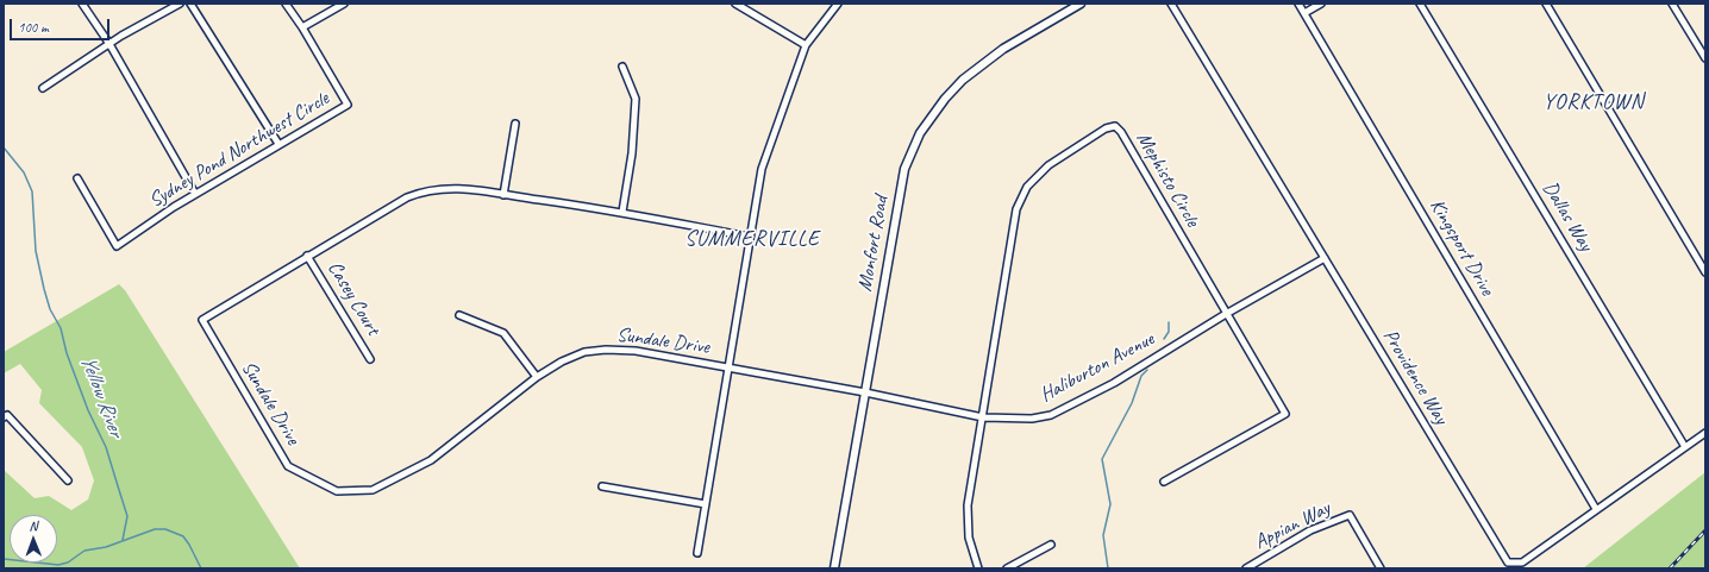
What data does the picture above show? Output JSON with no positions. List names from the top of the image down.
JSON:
{
  "streets": {
    "street": [
      "Sydney Pond Northwest Circle",
      "Mephisto Circle",
      "Dallas Way",
      "Monfort Road",
      "Kingsport Drive",
      "Casey Court",
      "Sundale Drive",
      "Haliburton Avenue",
      "Providence Way",
      "Appian Way"
    ]
  },
  "crossings": [
    ["Mephisto Circle", "Haliburton Avenue"],
    ["Dallas Way", "Providence Way"],
    ["Monfort Road", "Sundale Drive"],
    ["Monfort Road", "Haliburton Avenue"],
    ["Kingsport Drive", "Providence Way"],
    ["Casey Court", "Sundale Drive"],
    ["Sundale Drive", "Haliburton Avenue"],
    ["Haliburton Avenue", "Providence Way"]
  ],
  "districts": ["YORKTOWN", "SUMMERVILLE"],
  "water": ["Yellow River"],
  "scale_bar": "100 m",
  "north": "top"
}
